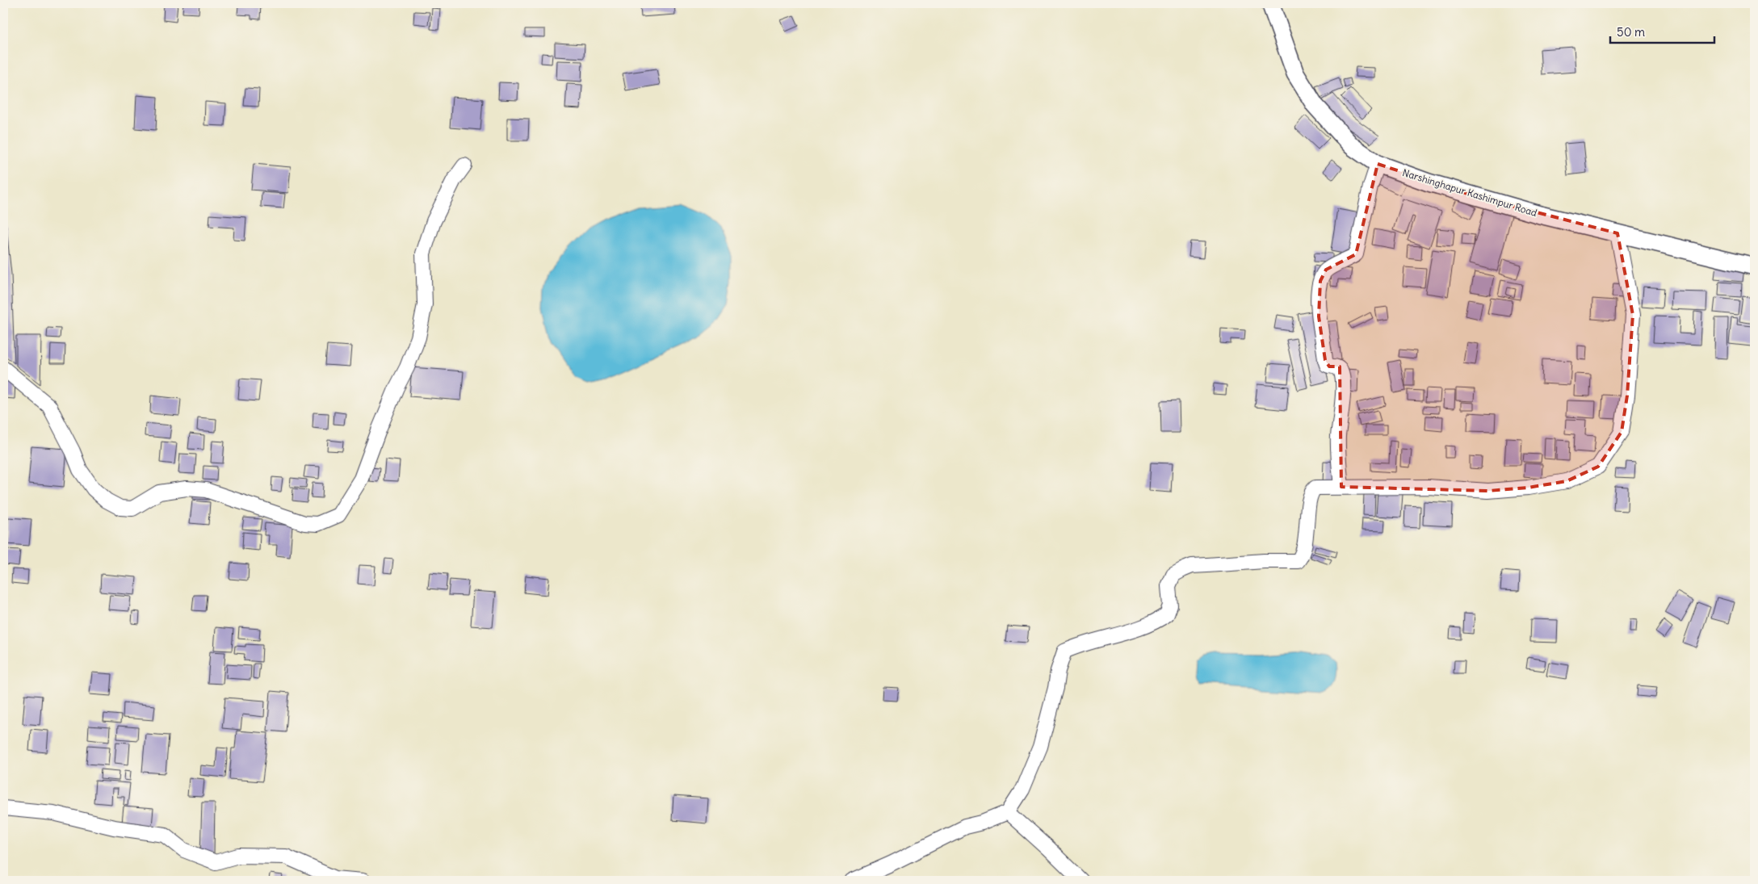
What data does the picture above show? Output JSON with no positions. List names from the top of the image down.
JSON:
{
  "streets": {
    "main road": ["Narshinghapur Kashimpur Road"]
  },
  "scale_bar": "50 m"
}
